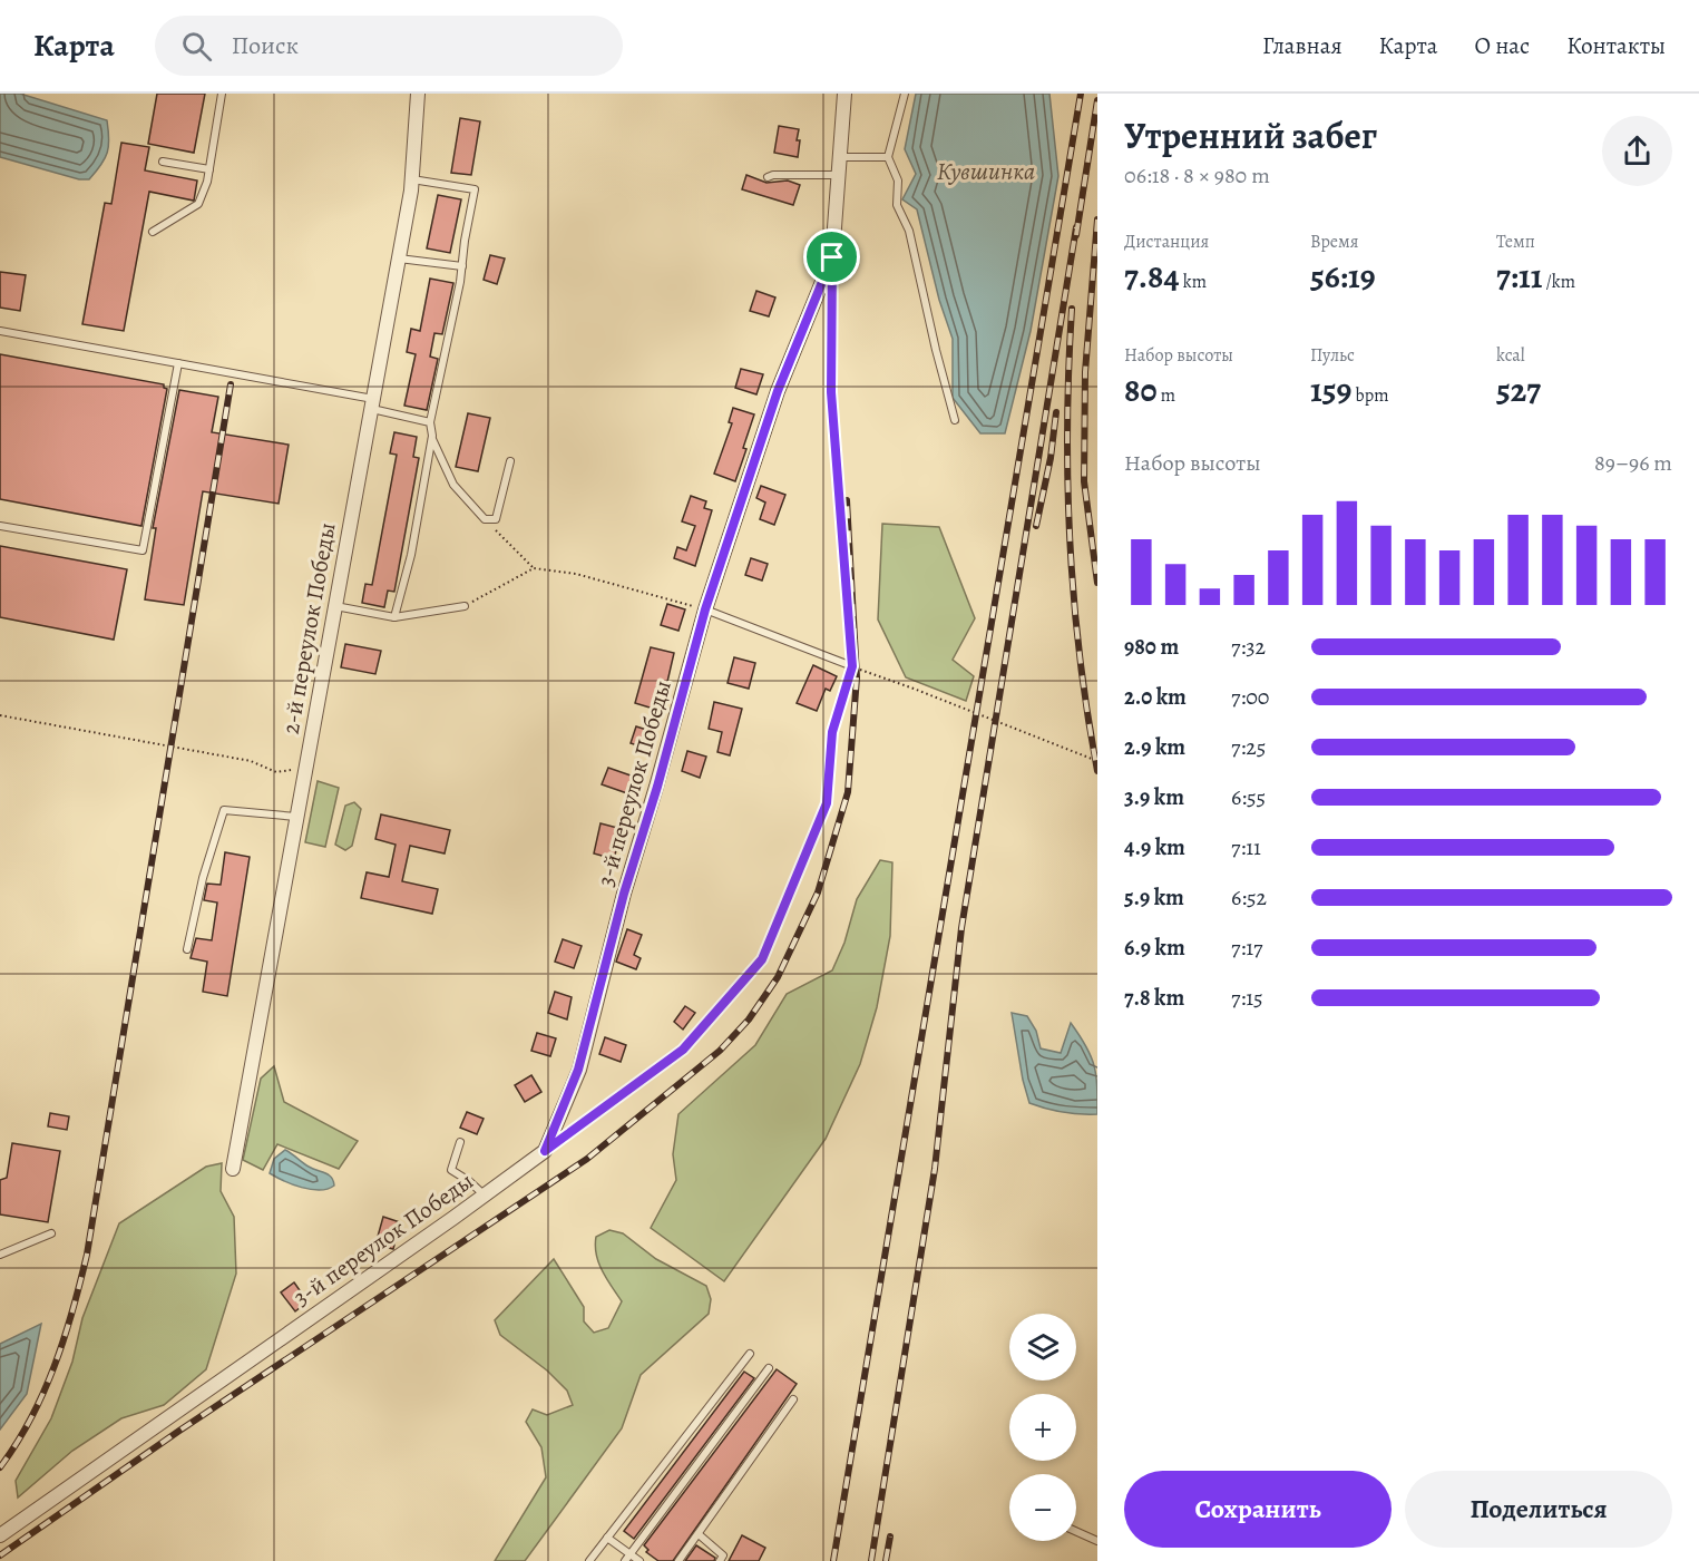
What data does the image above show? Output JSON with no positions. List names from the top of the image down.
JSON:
{
  "streets": {
    "street": ["2-й переулок Победы", "3-й переулок Победы"]
  },
  "water": ["Кувшинка"],
  "page": {
    "header": "Карта",
    "search": "Поиск",
    "nav": [
      "Главная",
      "Карта",
      "О нас",
      "Контакты"
    ],
    "heading": ["Утренний забег", "06:18 · 8 × 980 m"],
    "stats": [
      ["Дистанция", "7.84 km"],
      ["Время", "56:19"],
      ["Темп", "7:11 /km"],
      ["Набор высоты", "80 m"],
      ["Пульс", "159 bpm"],
      ["kcal", "527"]
    ],
    "chart": ["Набор высоты", "89–96 m"],
    "list": [
      {
        "name": "980 m",
        "note": "7:32"
      },
      {
        "name": "2.0 km",
        "note": "7:00"
      },
      {
        "name": "2.9 km",
        "note": "7:25"
      },
      {
        "name": "3.9 km",
        "note": "6:55"
      },
      {
        "name": "4.9 km",
        "note": "7:11"
      },
      {
        "name": "5.9 km",
        "note": "6:52"
      },
      {
        "name": "6.9 km",
        "note": "7:17"
      },
      {
        "name": "7.8 km",
        "note": "7:15"
      }
    ],
    "map_buttons": ["+", "−"],
    "buttons": ["Сохранить", "Поделиться"]
  }
}
